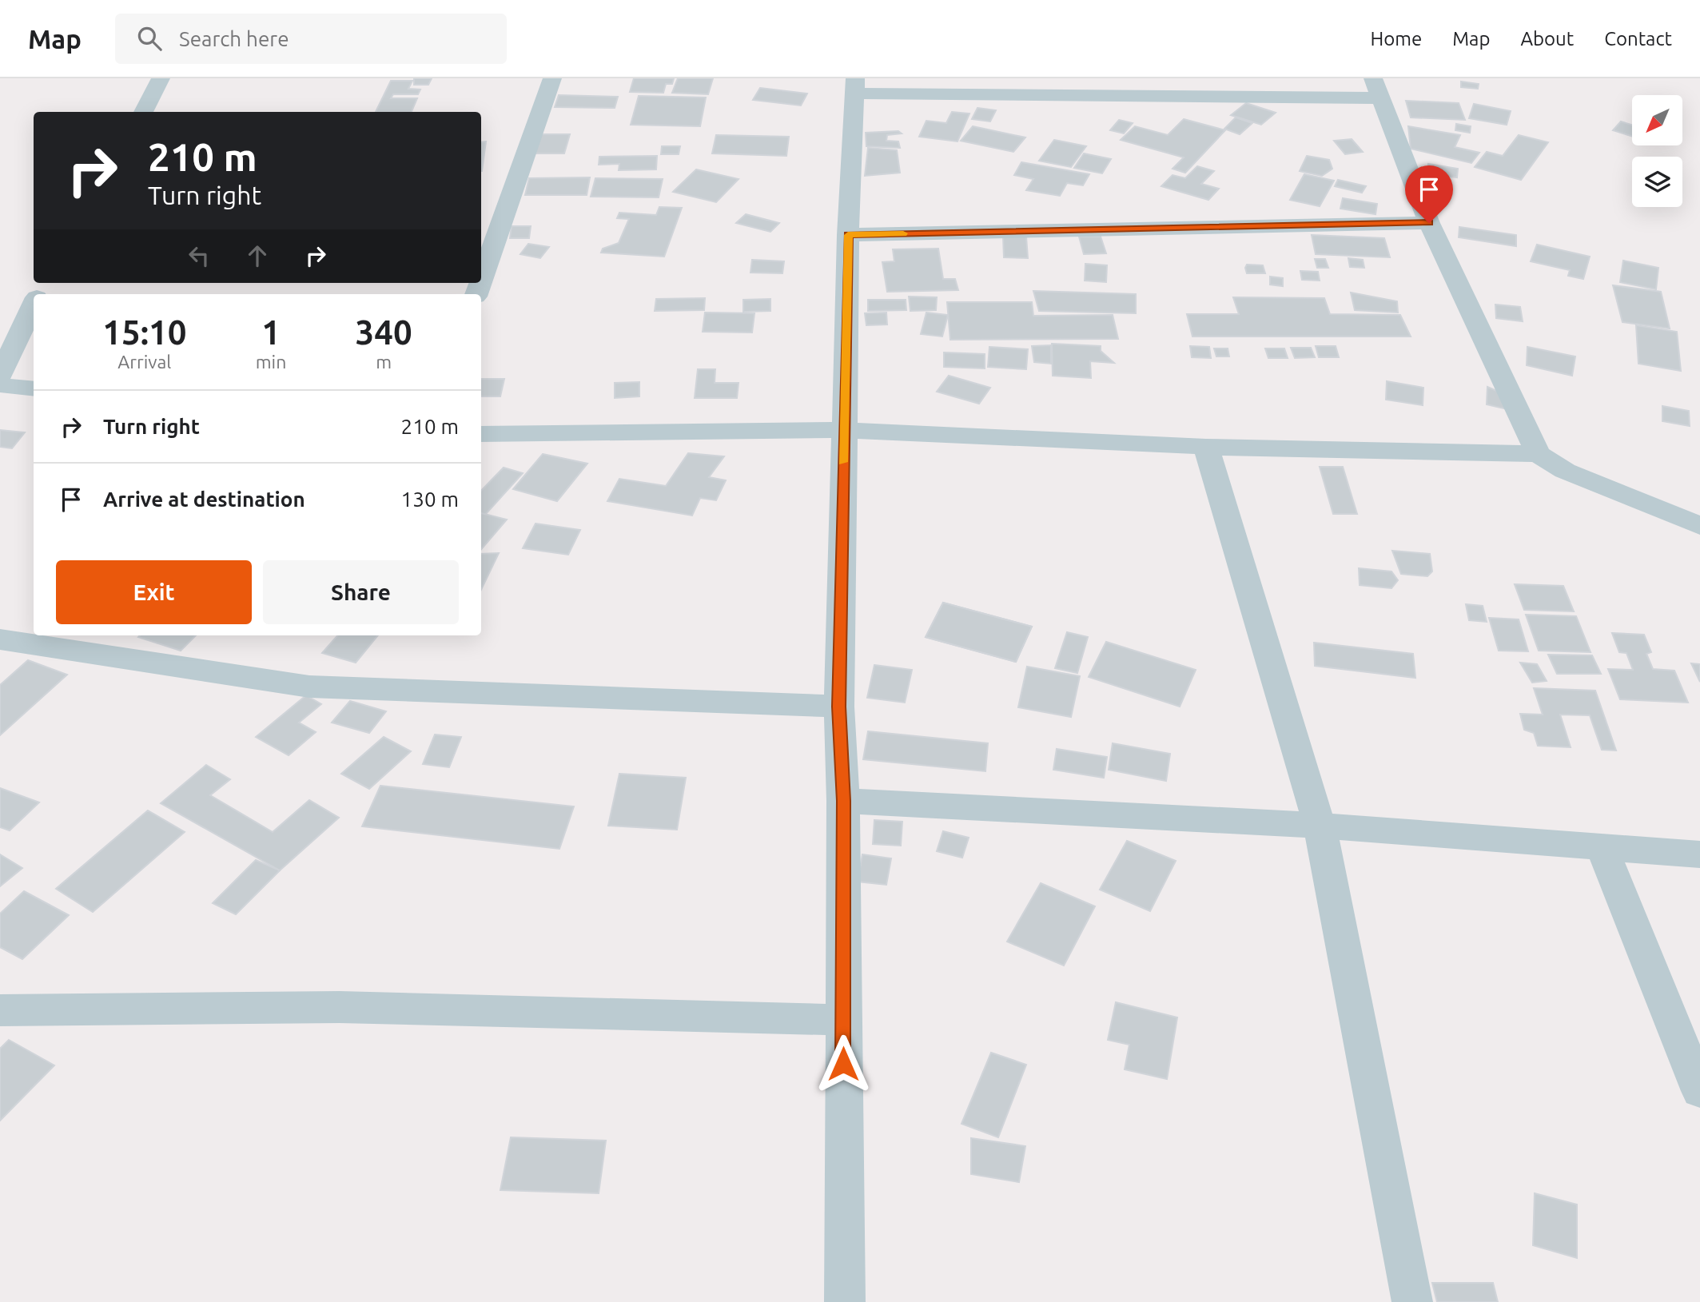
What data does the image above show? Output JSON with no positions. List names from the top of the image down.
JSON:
{
  "north": "bottom left",
  "page": {
    "header": "Map",
    "search": "Search here",
    "nav": [
      "Home",
      "Map",
      "About",
      "Contact"
    ],
    "turn": ["210 m", "Turn right"],
    "eta": [
      "15:10",
      "Arrival",
      "1",
      "min",
      "340",
      "m"
    ],
    "list": [
      {
        "name": "Turn right",
        "value": "210 m"
      },
      {
        "name": "Arrive at destination",
        "value": "130 m"
      }
    ],
    "buttons": ["Exit", "Share"]
  }
}
